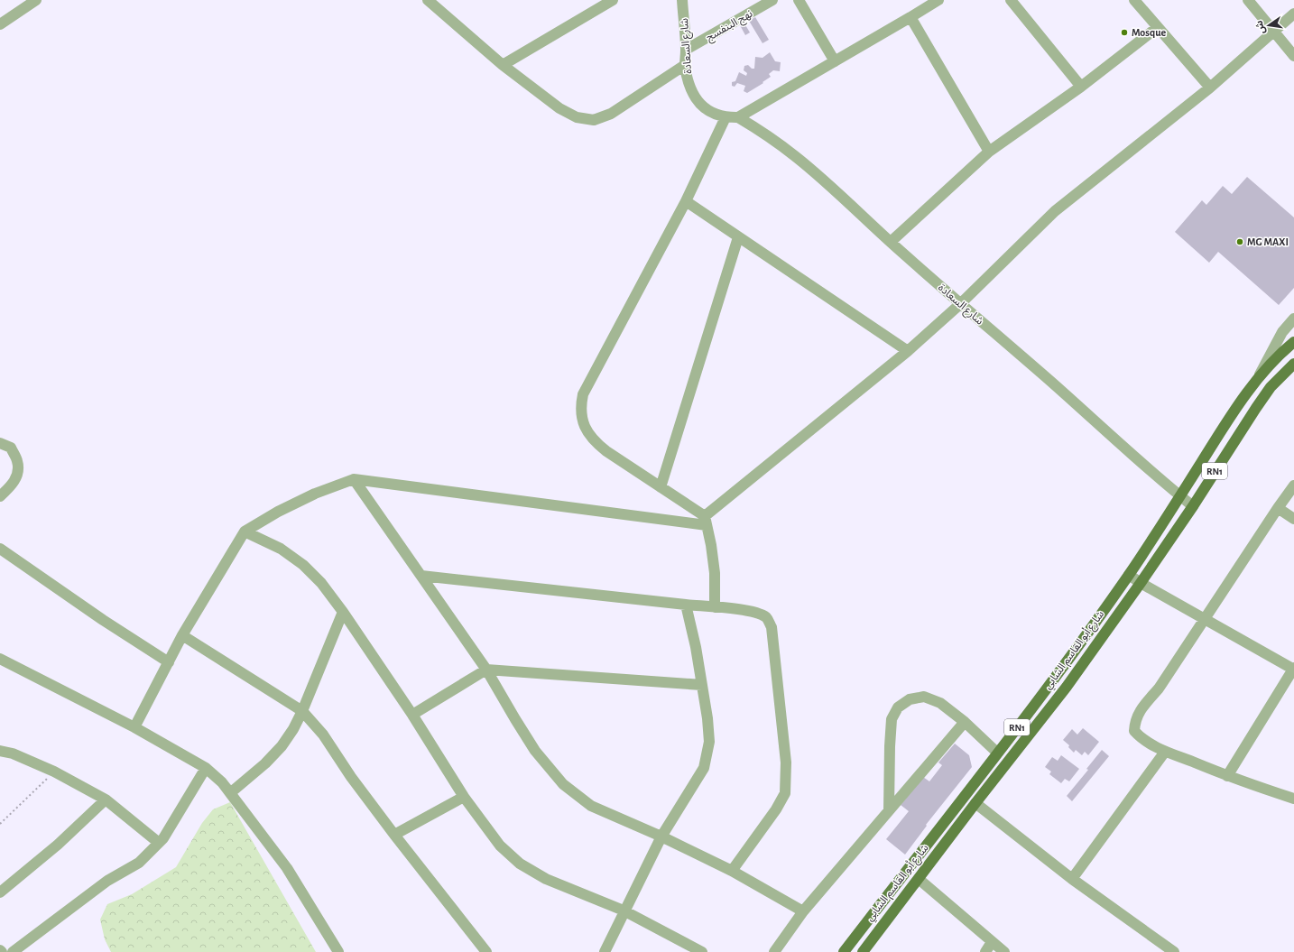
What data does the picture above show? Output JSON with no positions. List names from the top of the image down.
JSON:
{
  "streets": {
    "main road": ["RN1", "شارع أبو القاسم الشابي"],
    "street": ["نهج البنفسج", "شارع السعادة"]
  },
  "crossings": [
    ["نهج البنفسج", "شارع السعادة"],
    ["شارع السعادة", "شارع أبو القاسم الشابي"]
  ],
  "places": ["Mosque", "MG MAXI"],
  "north": "left"
}
